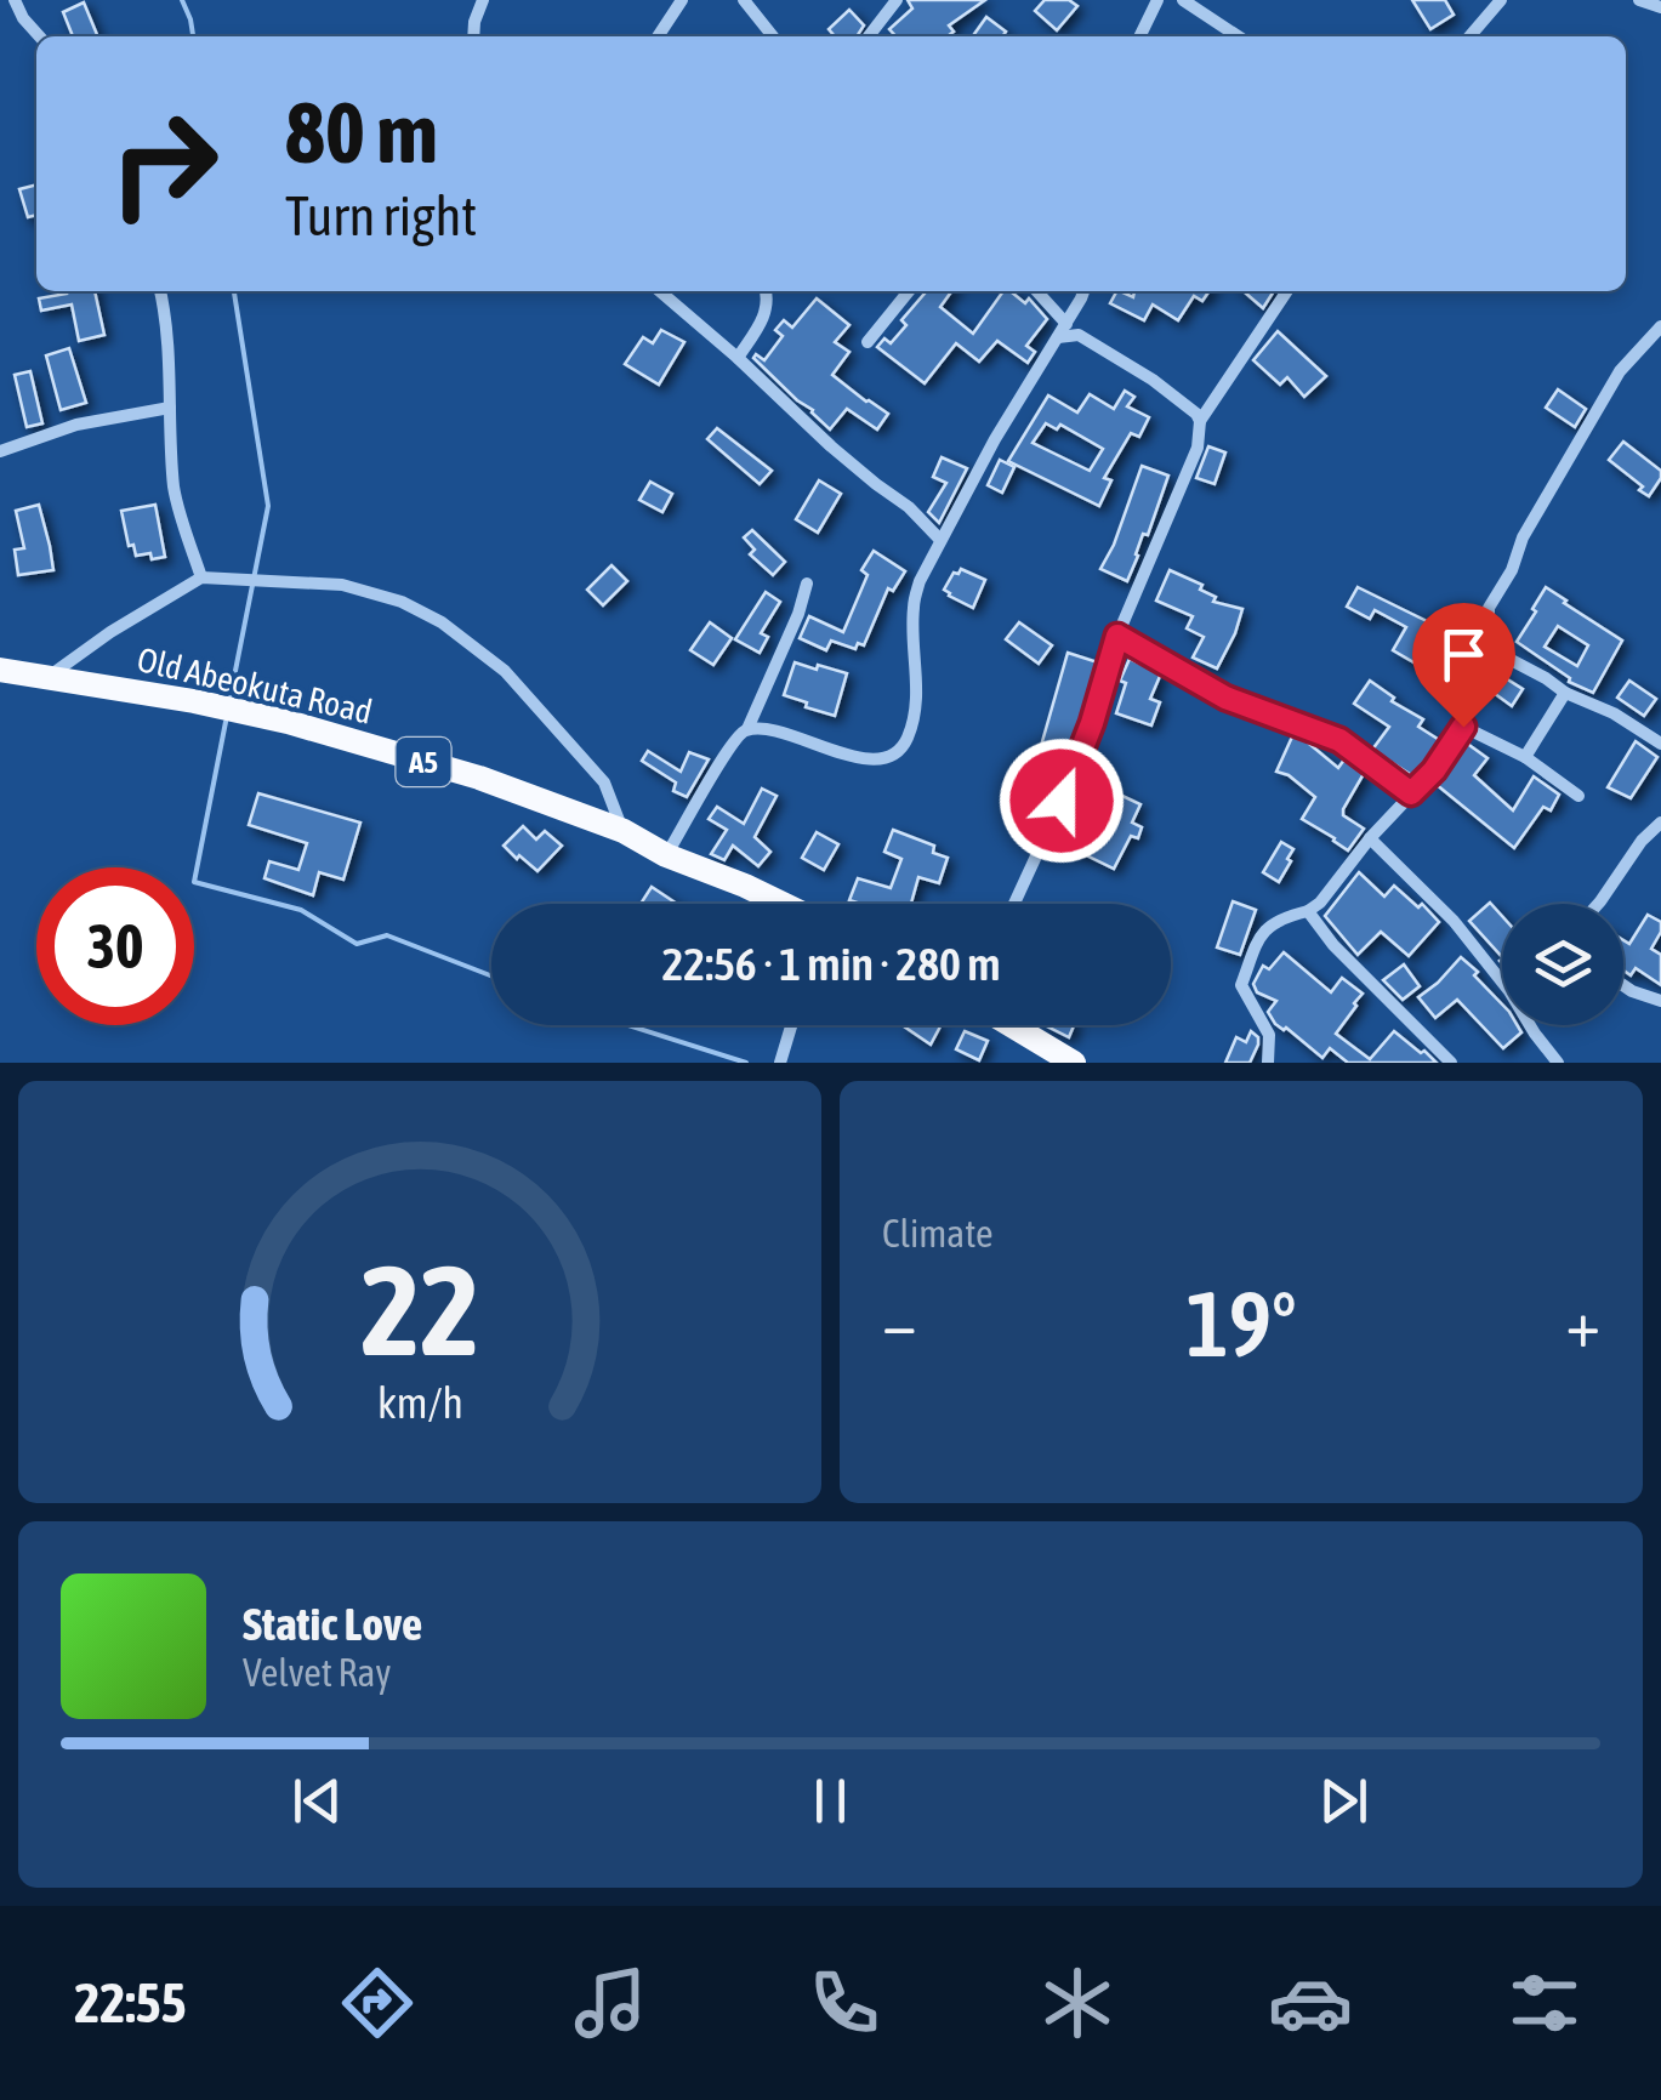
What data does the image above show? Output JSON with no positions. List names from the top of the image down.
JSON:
{
  "streets": {
    "highway": ["Old Abeokuta Road", "A5"]
  },
  "page": {
    "turn": ["80 m", "Turn right"],
    "limit": "30",
    "trip": "22:56 · 1 min · 280 m",
    "tile": "Climate",
    "heat": ["−", "19°", "+"],
    "song": ["Static Love", "Velvet Ray"],
    "tabs": "22:55",
    "gauge": ["22", "km/h"]
  }
}
